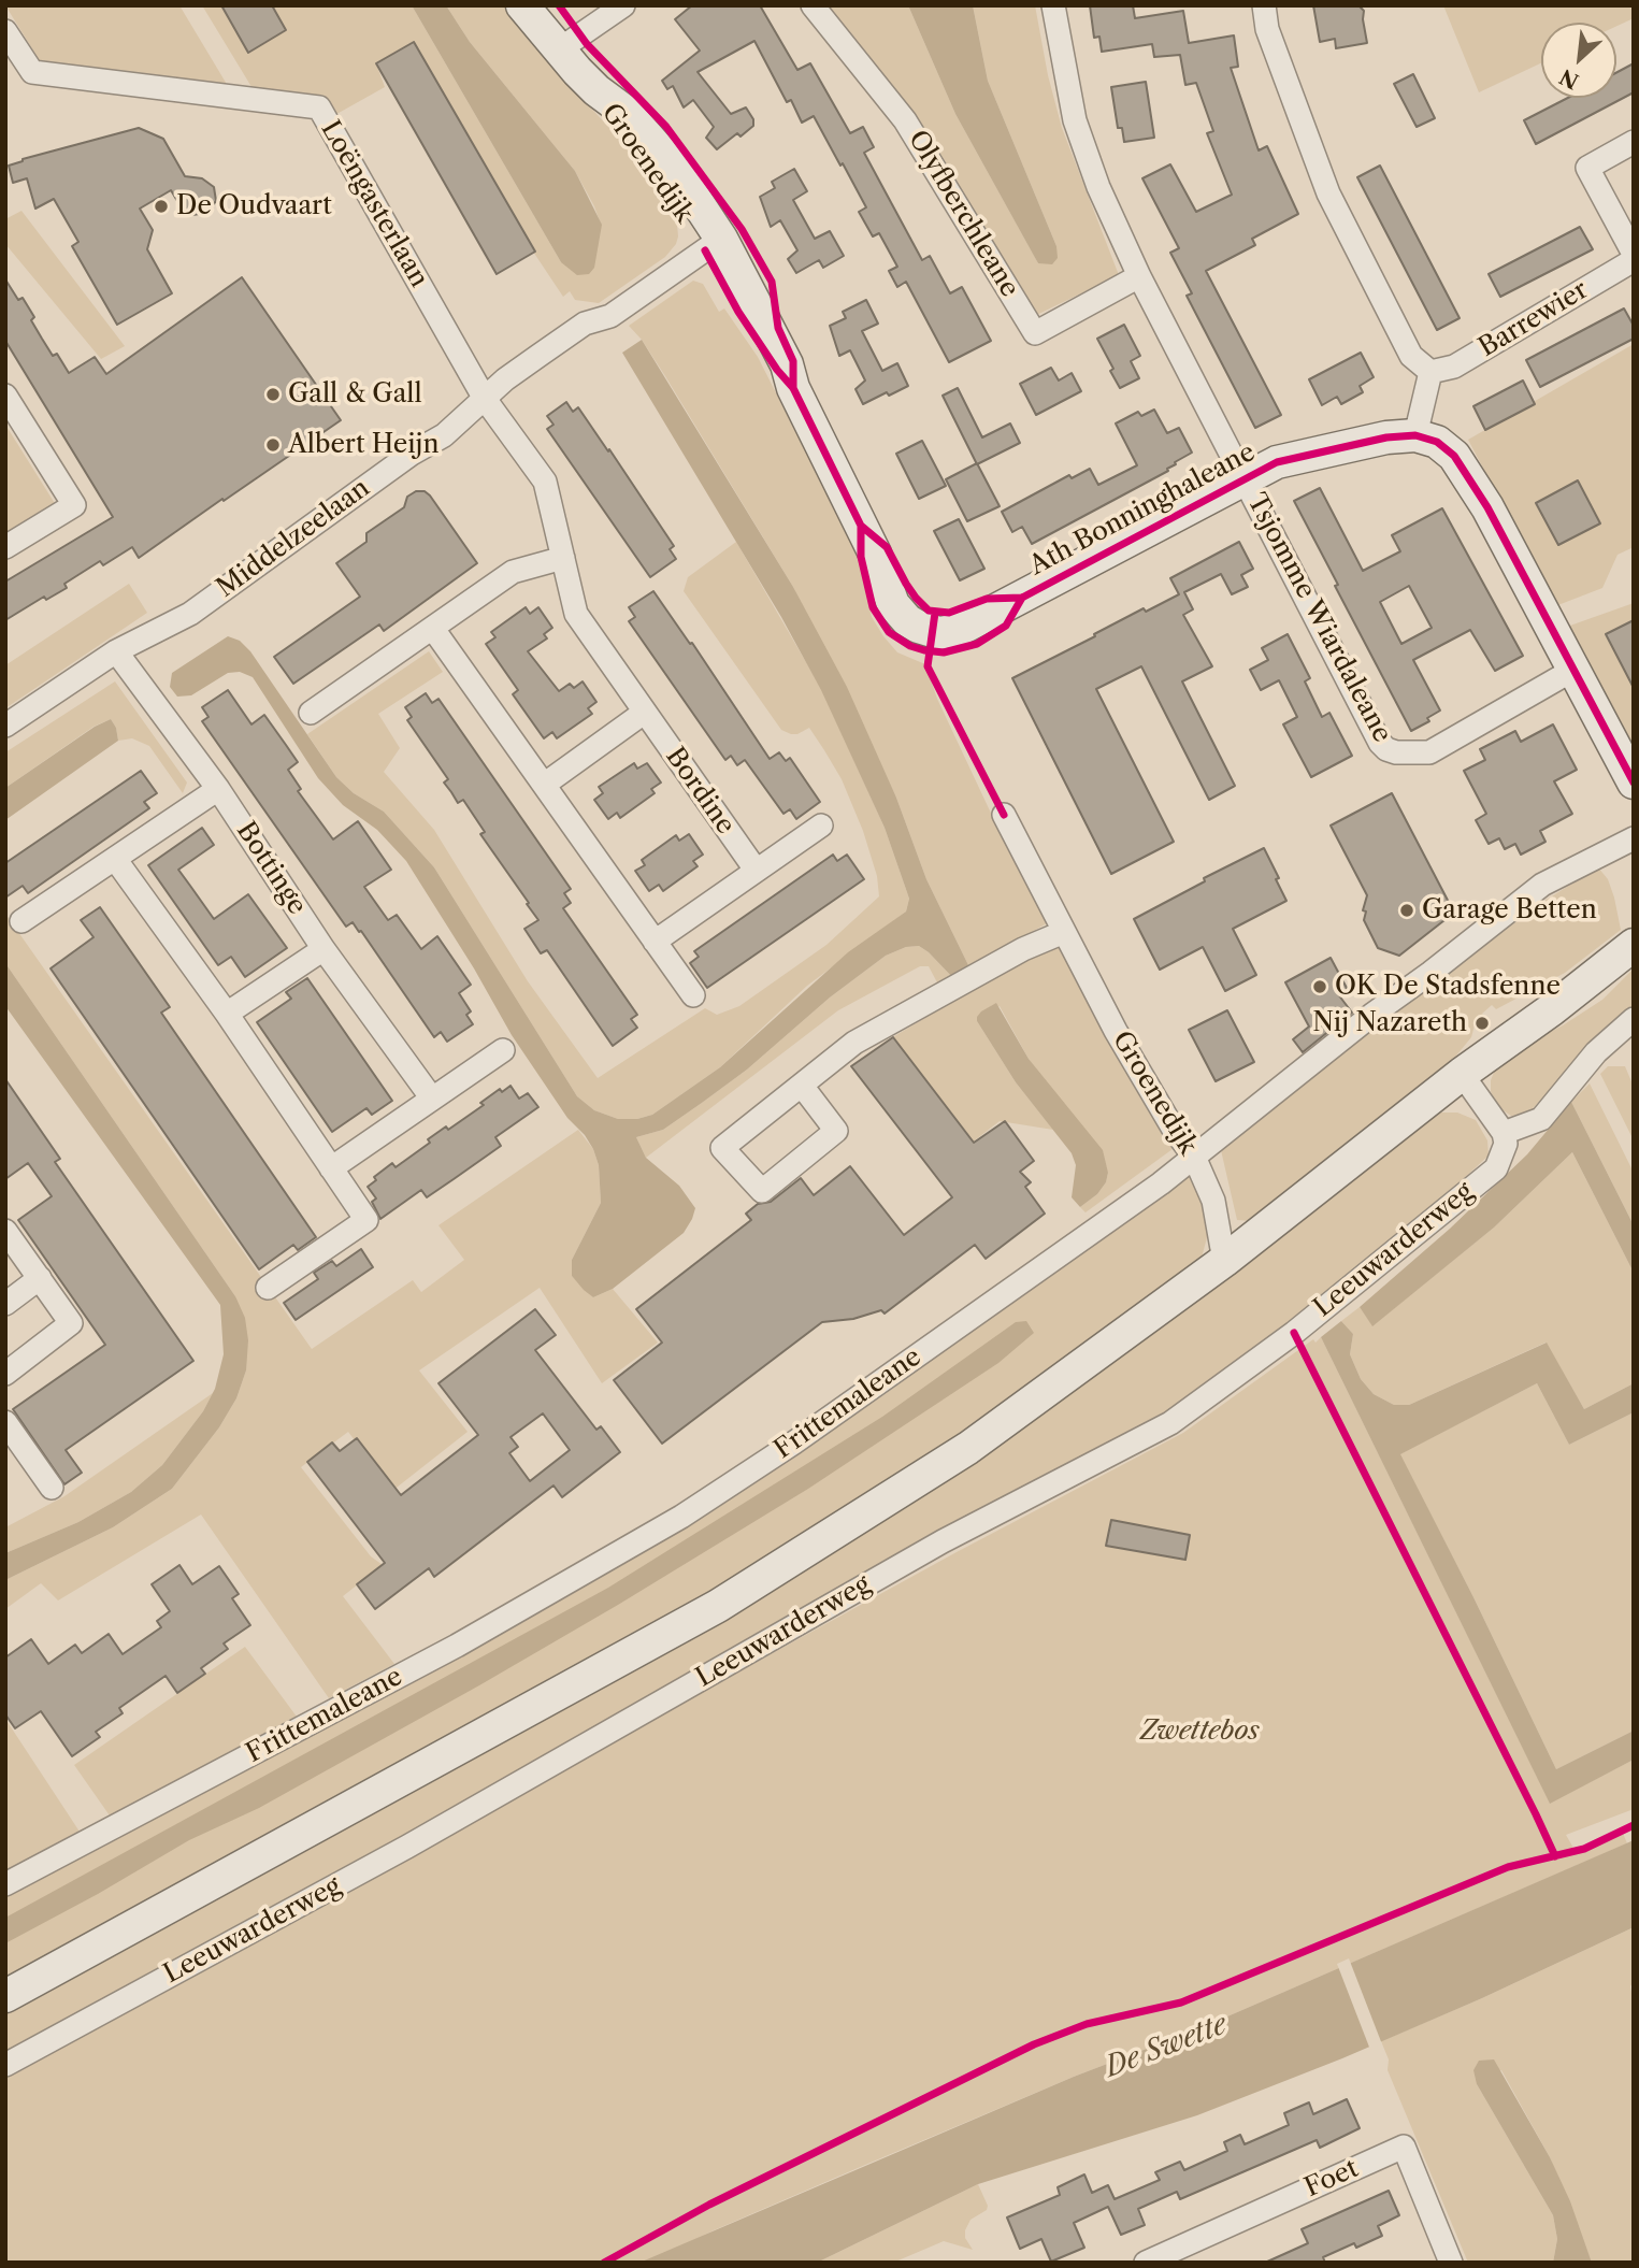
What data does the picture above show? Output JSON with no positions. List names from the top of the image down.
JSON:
{
  "streets": {
    "main road": ["Groenedijk", "Ath Bonninghaleane", "Leeuwarderweg"],
    "street": [
      "Loëngasterlaan",
      "Olyfberchleane",
      "Barrewier",
      "Middelzeelaan",
      "Tsjomme Wiardaleane",
      "Bordine",
      "Bottinge",
      "Frittemaleane",
      "Foet"
    ]
  },
  "crossings": [
    ["Groenedijk", "Ath Bonninghaleane"],
    ["Groenedijk", "Middelzeelaan"],
    ["Groenedijk", "Leeuwarderweg"],
    ["Groenedijk", "Frittemaleane"],
    ["Loëngasterlaan", "Middelzeelaan"],
    ["Loëngasterlaan", "Bordine"],
    ["Olyfberchleane", "Tsjomme Wiardaleane"],
    ["Ath Bonninghaleane", "Tsjomme Wiardaleane"],
    ["Middelzeelaan", "Bordine"],
    ["Middelzeelaan", "Bottinge"]
  ],
  "water": ["De Swette"],
  "parks": ["Zwettebos"],
  "places": [
    "De Oudvaart",
    "Gall & Gall",
    "Albert Heijn",
    "Garage Betten",
    "OK De Stadsfenne",
    "Nij Nazareth"
  ],
  "north": "bottom left"
}
